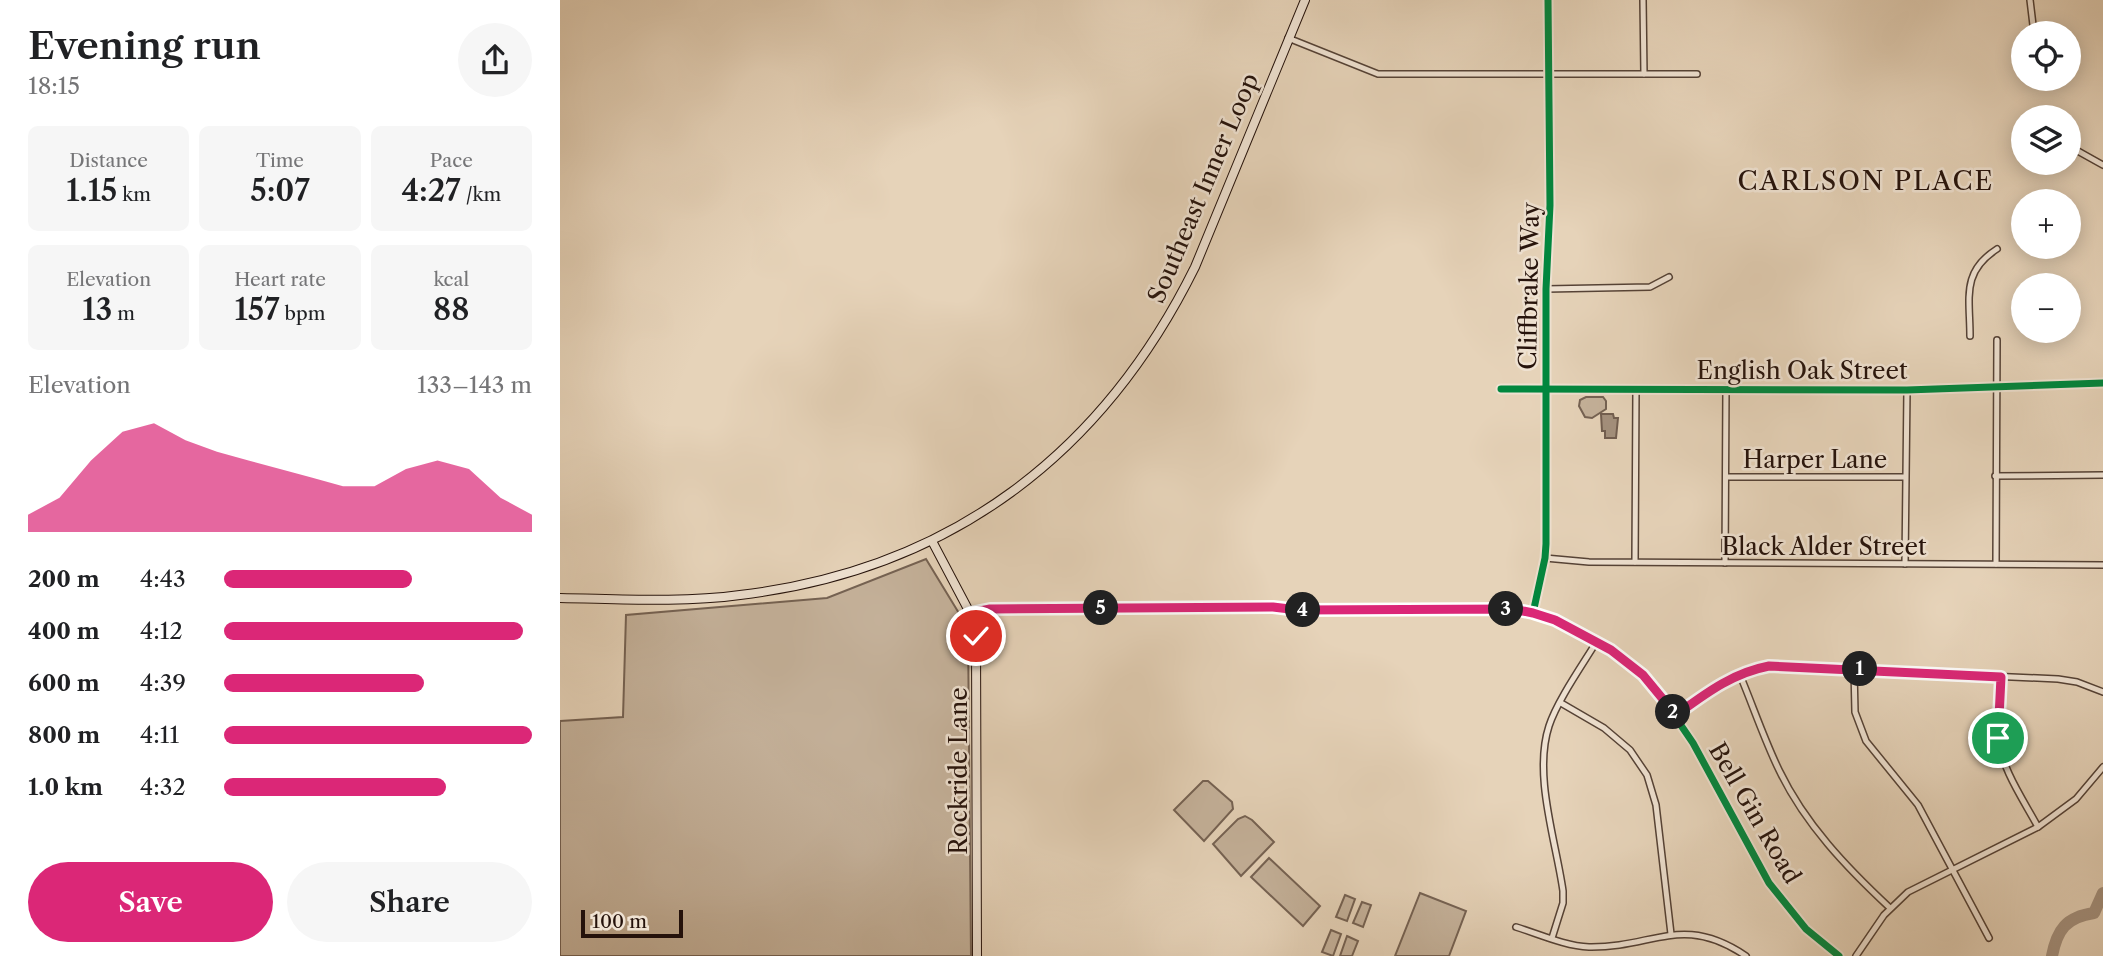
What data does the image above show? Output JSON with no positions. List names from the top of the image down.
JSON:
{
  "streets": {
    "main road": ["Southeast Inner Loop", "Rockride Lane"],
    "street": [
      "Cliffbrake Way",
      "English Oak Street",
      "Harper Lane",
      "Black Alder Street",
      "Bell Gin Road"
    ]
  },
  "crossings": [
    ["Southeast Inner Loop", "Rockride Lane"],
    ["Cliffbrake Way", "English Oak Street"],
    ["Cliffbrake Way", "Black Alder Street"],
    ["Cliffbrake Way", "Bell Gin Road"],
    ["Rockride Lane", "Bell Gin Road"]
  ],
  "districts": ["CARLSON PLACE"],
  "scale_bar": "100 m",
  "page": {
    "heading": ["Evening run", "18:15"],
    "map_buttons": ["+", "−"],
    "stats": [
      ["Distance", "1.15 km"],
      ["Time", "5:07"],
      ["Pace", "4:27 /km"],
      ["Elevation", "13 m"],
      ["Heart rate", "157 bpm"],
      ["kcal", "88"]
    ],
    "chart": ["Elevation", "133–143 m"],
    "list": [
      {
        "name": "200 m",
        "note": "4:43"
      },
      {
        "name": "400 m",
        "note": "4:12"
      },
      {
        "name": "600 m",
        "note": "4:39"
      },
      {
        "name": "800 m",
        "note": "4:11"
      },
      {
        "name": "1.0 km",
        "note": "4:32"
      }
    ],
    "pins": [
      "5",
      "3",
      "4",
      "1",
      "2"
    ],
    "buttons": ["Save", "Share"],
    "scale": "100 m"
  }
}
